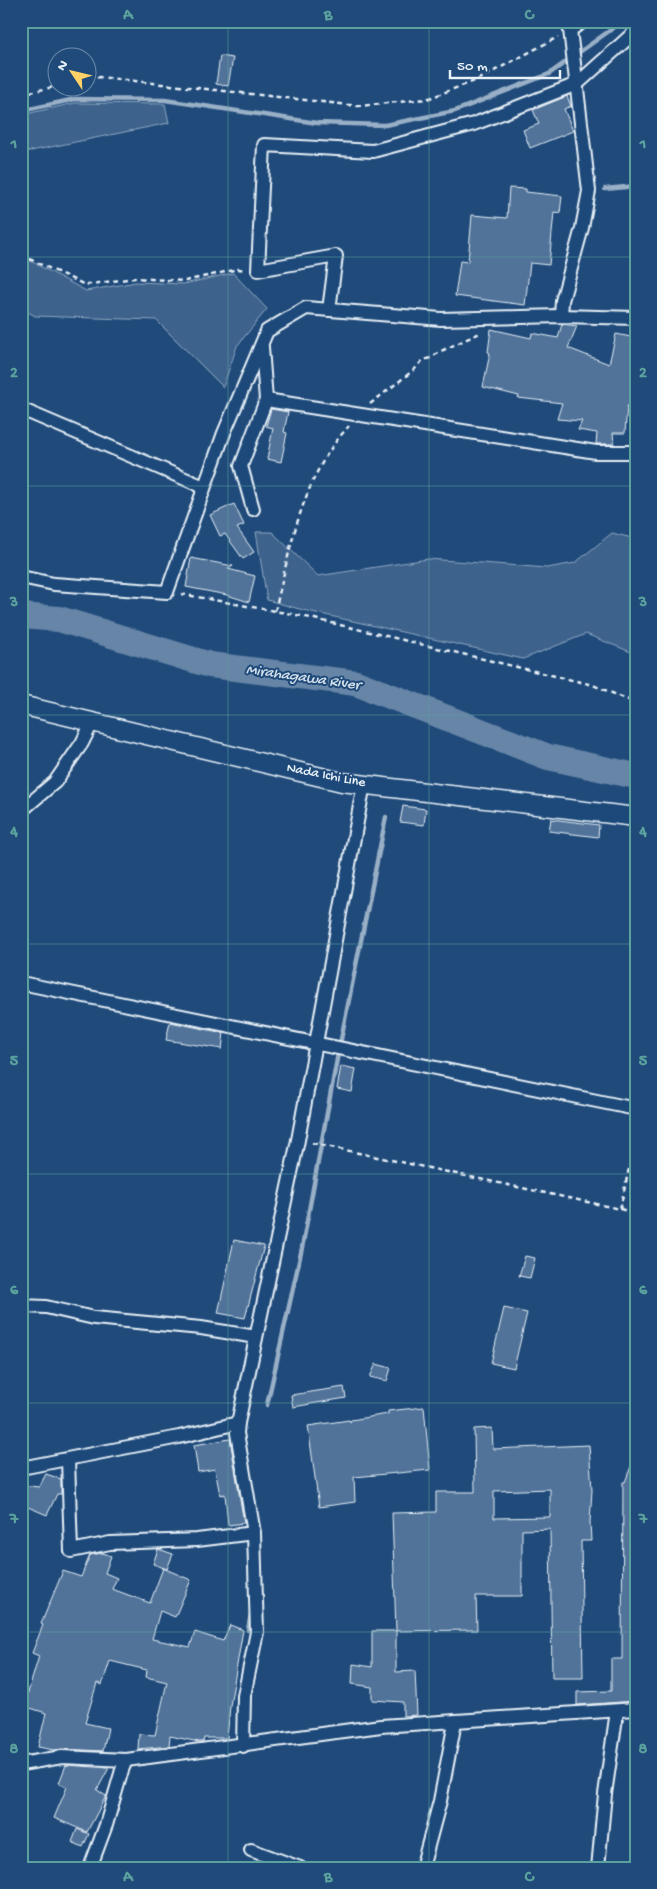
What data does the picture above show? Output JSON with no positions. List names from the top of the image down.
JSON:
{
  "streets": {
    "main road": ["Nada Ichi Line"]
  },
  "water": ["Mirahagawa River"],
  "scale_bar": "50 m",
  "north": "top left",
  "grid": {
    "columns": ["A", "B", "C"],
    "rows": [
      "1",
      "2",
      "3",
      "4",
      "5",
      "6",
      "7",
      "8"
    ]
  }
}
